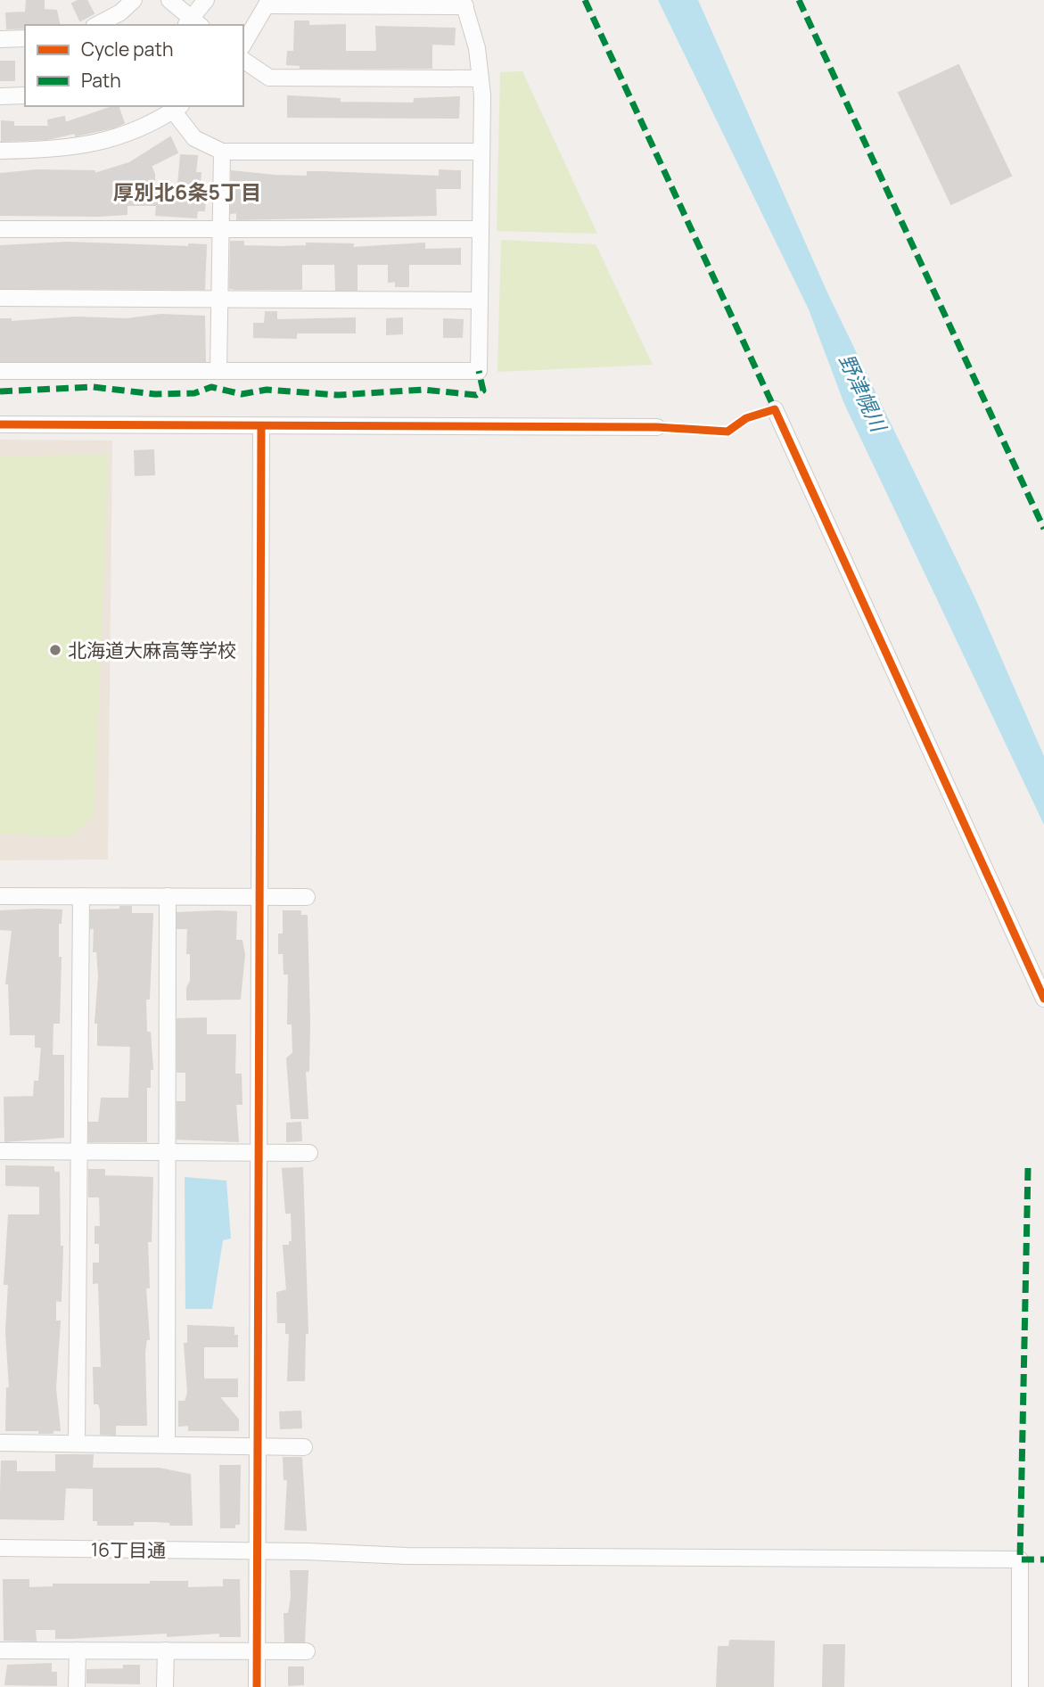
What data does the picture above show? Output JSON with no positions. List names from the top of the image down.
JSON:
{
  "streets": {
    "street": ["16丁目通"]
  },
  "districts": ["厚別北6条5丁目"],
  "water": ["野津幌川"],
  "places": ["北海道大麻高等学校"],
  "legend": ["Cycle path", "Path"]
}
